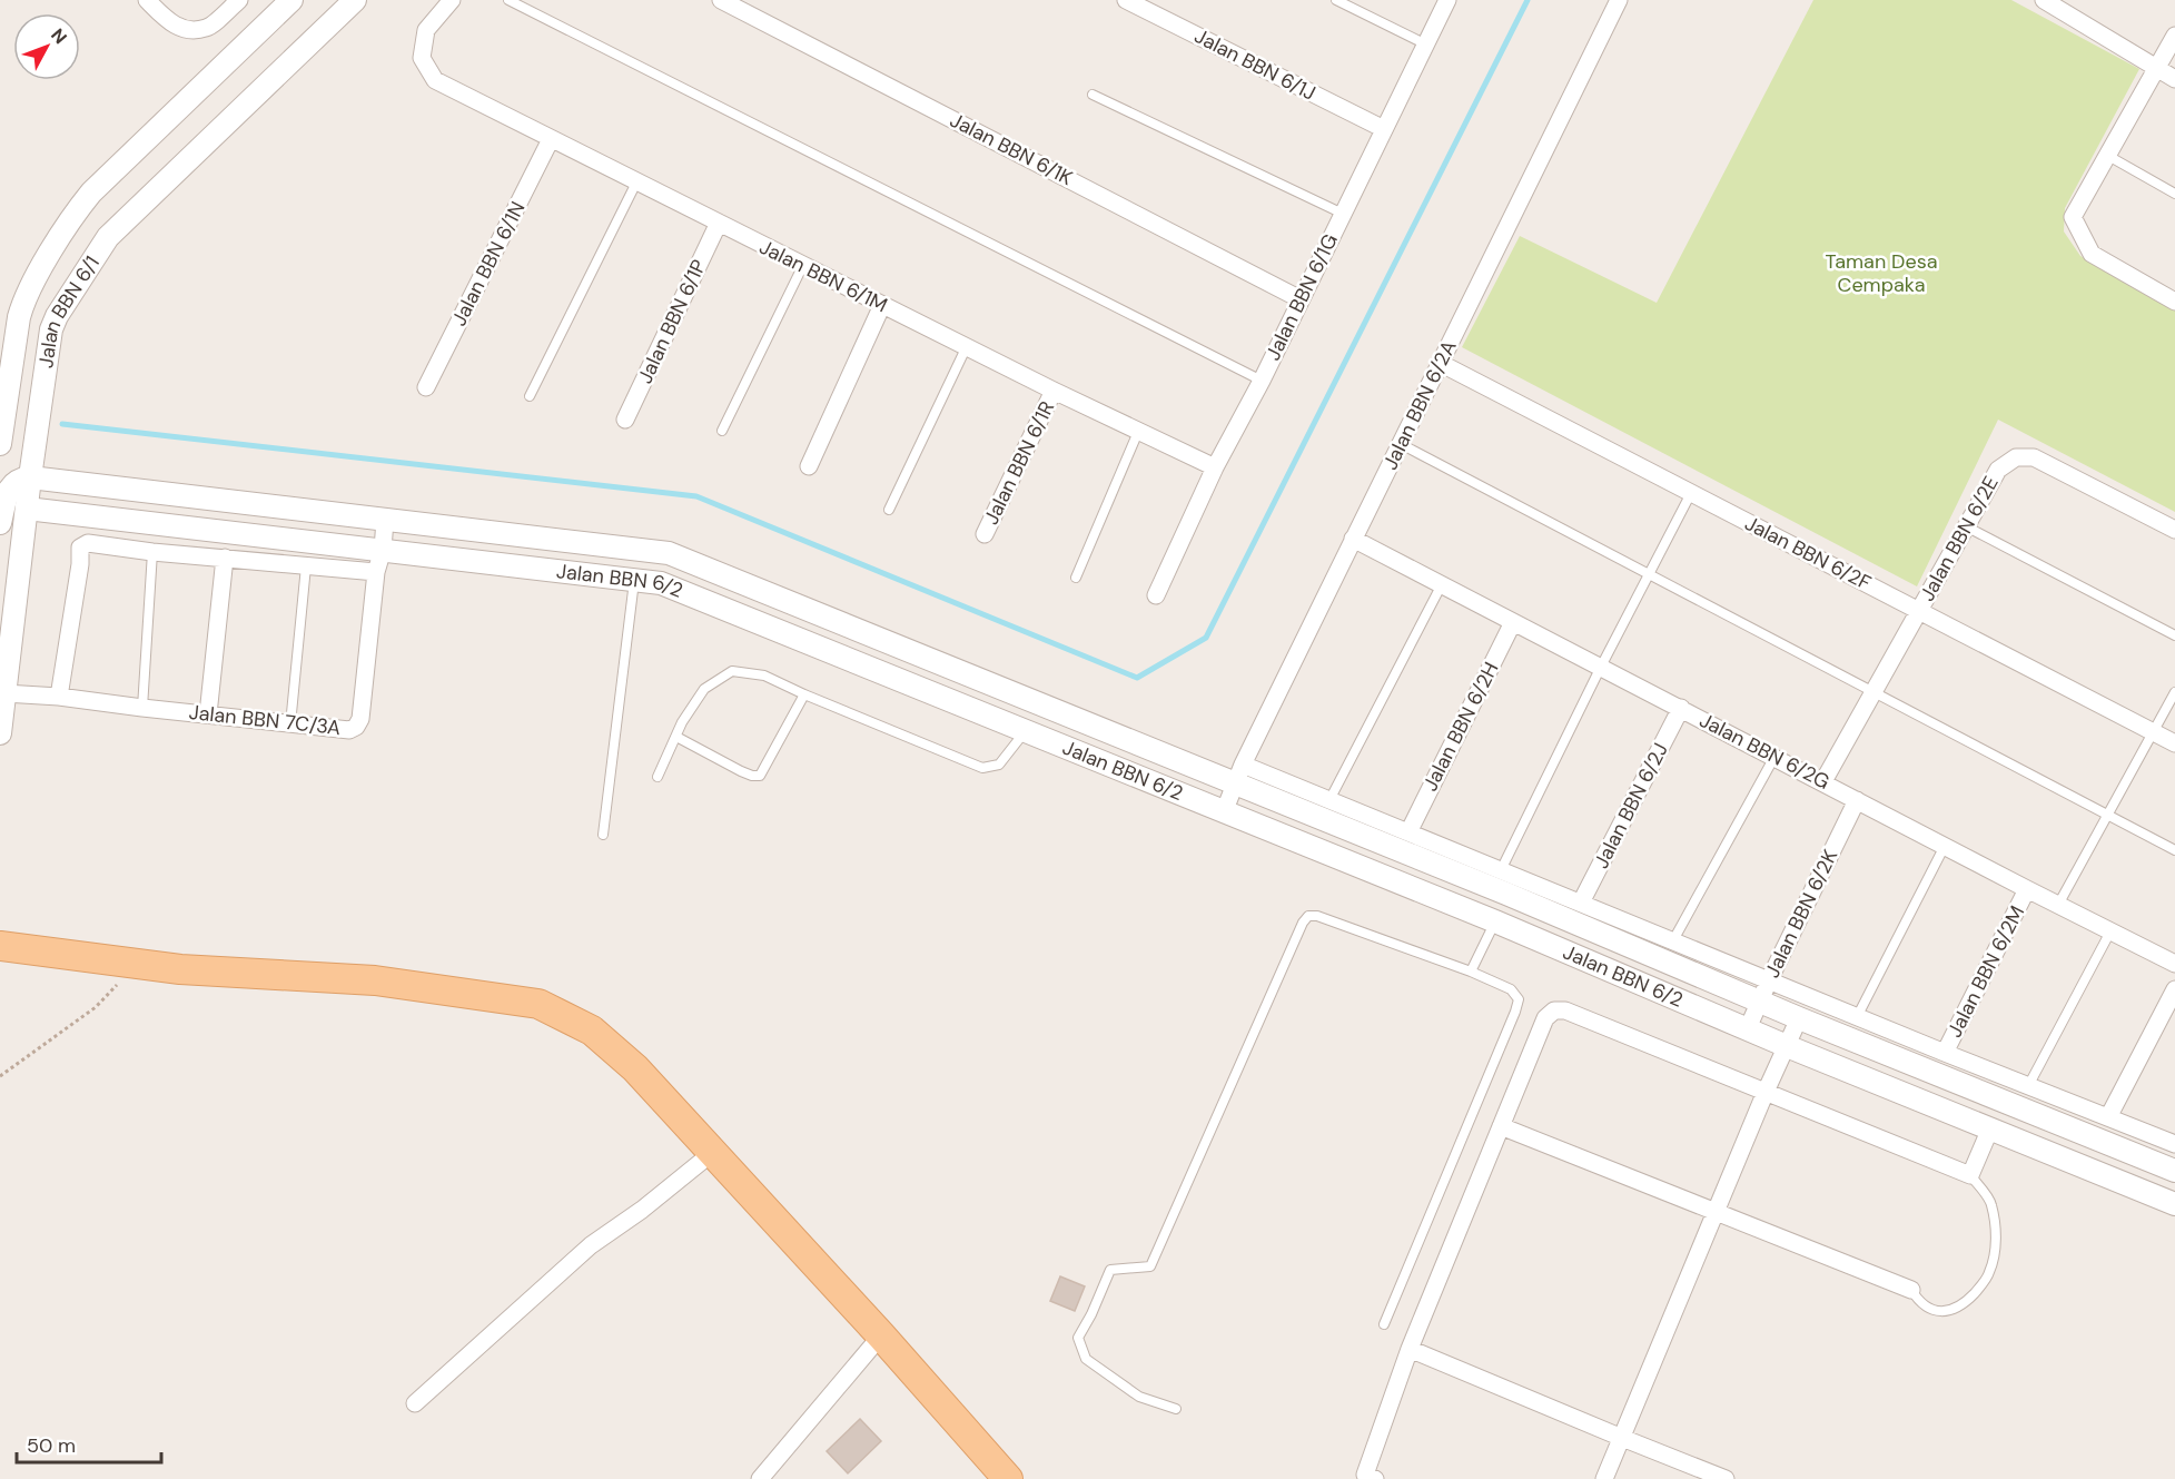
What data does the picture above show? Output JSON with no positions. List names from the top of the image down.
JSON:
{
  "streets": {
    "street": [
      "Jalan BBN 6/1J",
      "Jalan BBN 6/1K",
      "Jalan BBN 6/1N",
      "Jalan BBN 6/1M",
      "Jalan BBN 6/1G",
      "Jalan BBN 6/1",
      "Jalan BBN 6/1P",
      "Jalan BBN 6/2A",
      "Jalan BBN 6/1R",
      "Jalan BBN 6/2E",
      "Jalan BBN 6/2F",
      "Jalan BBN 6/2",
      "Jalan BBN 7C/3A",
      "Jalan BBN 6/2H",
      "Jalan BBN 6/2G",
      "Jalan BBN 6/2J",
      "Jalan BBN 6/2K",
      "Jalan BBN 6/2M"
    ]
  },
  "crossings": [
    ["Jalan BBN 6/1J", "Jalan BBN 6/1G"],
    ["Jalan BBN 6/1K", "Jalan BBN 6/1G"],
    ["Jalan BBN 6/1N", "Jalan BBN 6/1M"],
    ["Jalan BBN 6/1M", "Jalan BBN 6/1G"],
    ["Jalan BBN 6/1M", "Jalan BBN 6/1P"],
    ["Jalan BBN 6/1M", "Jalan BBN 6/1R"],
    ["Jalan BBN 6/1", "Jalan BBN 6/2"],
    ["Jalan BBN 6/1", "Jalan BBN 7C/3A"],
    ["Jalan BBN 6/2A", "Jalan BBN 6/2F"],
    ["Jalan BBN 6/2A", "Jalan BBN 6/2"],
    ["Jalan BBN 6/2A", "Jalan BBN 6/2G"],
    ["Jalan BBN 6/2E", "Jalan BBN 6/2F"],
    ["Jalan BBN 6/2E", "Jalan BBN 6/2G"],
    ["Jalan BBN 6/2", "Jalan BBN 7C/3A"],
    ["Jalan BBN 6/2", "Jalan BBN 6/2K"],
    ["Jalan BBN 6/2H", "Jalan BBN 6/2G"],
    ["Jalan BBN 6/2G", "Jalan BBN 6/2J"],
    ["Jalan BBN 6/2G", "Jalan BBN 6/2K"],
    ["Jalan BBN 6/2G", "Jalan BBN 6/2M"]
  ],
  "parks": ["Taman Desa Cempaka"],
  "scale_bar": "50 m",
  "north": "top right"
}
